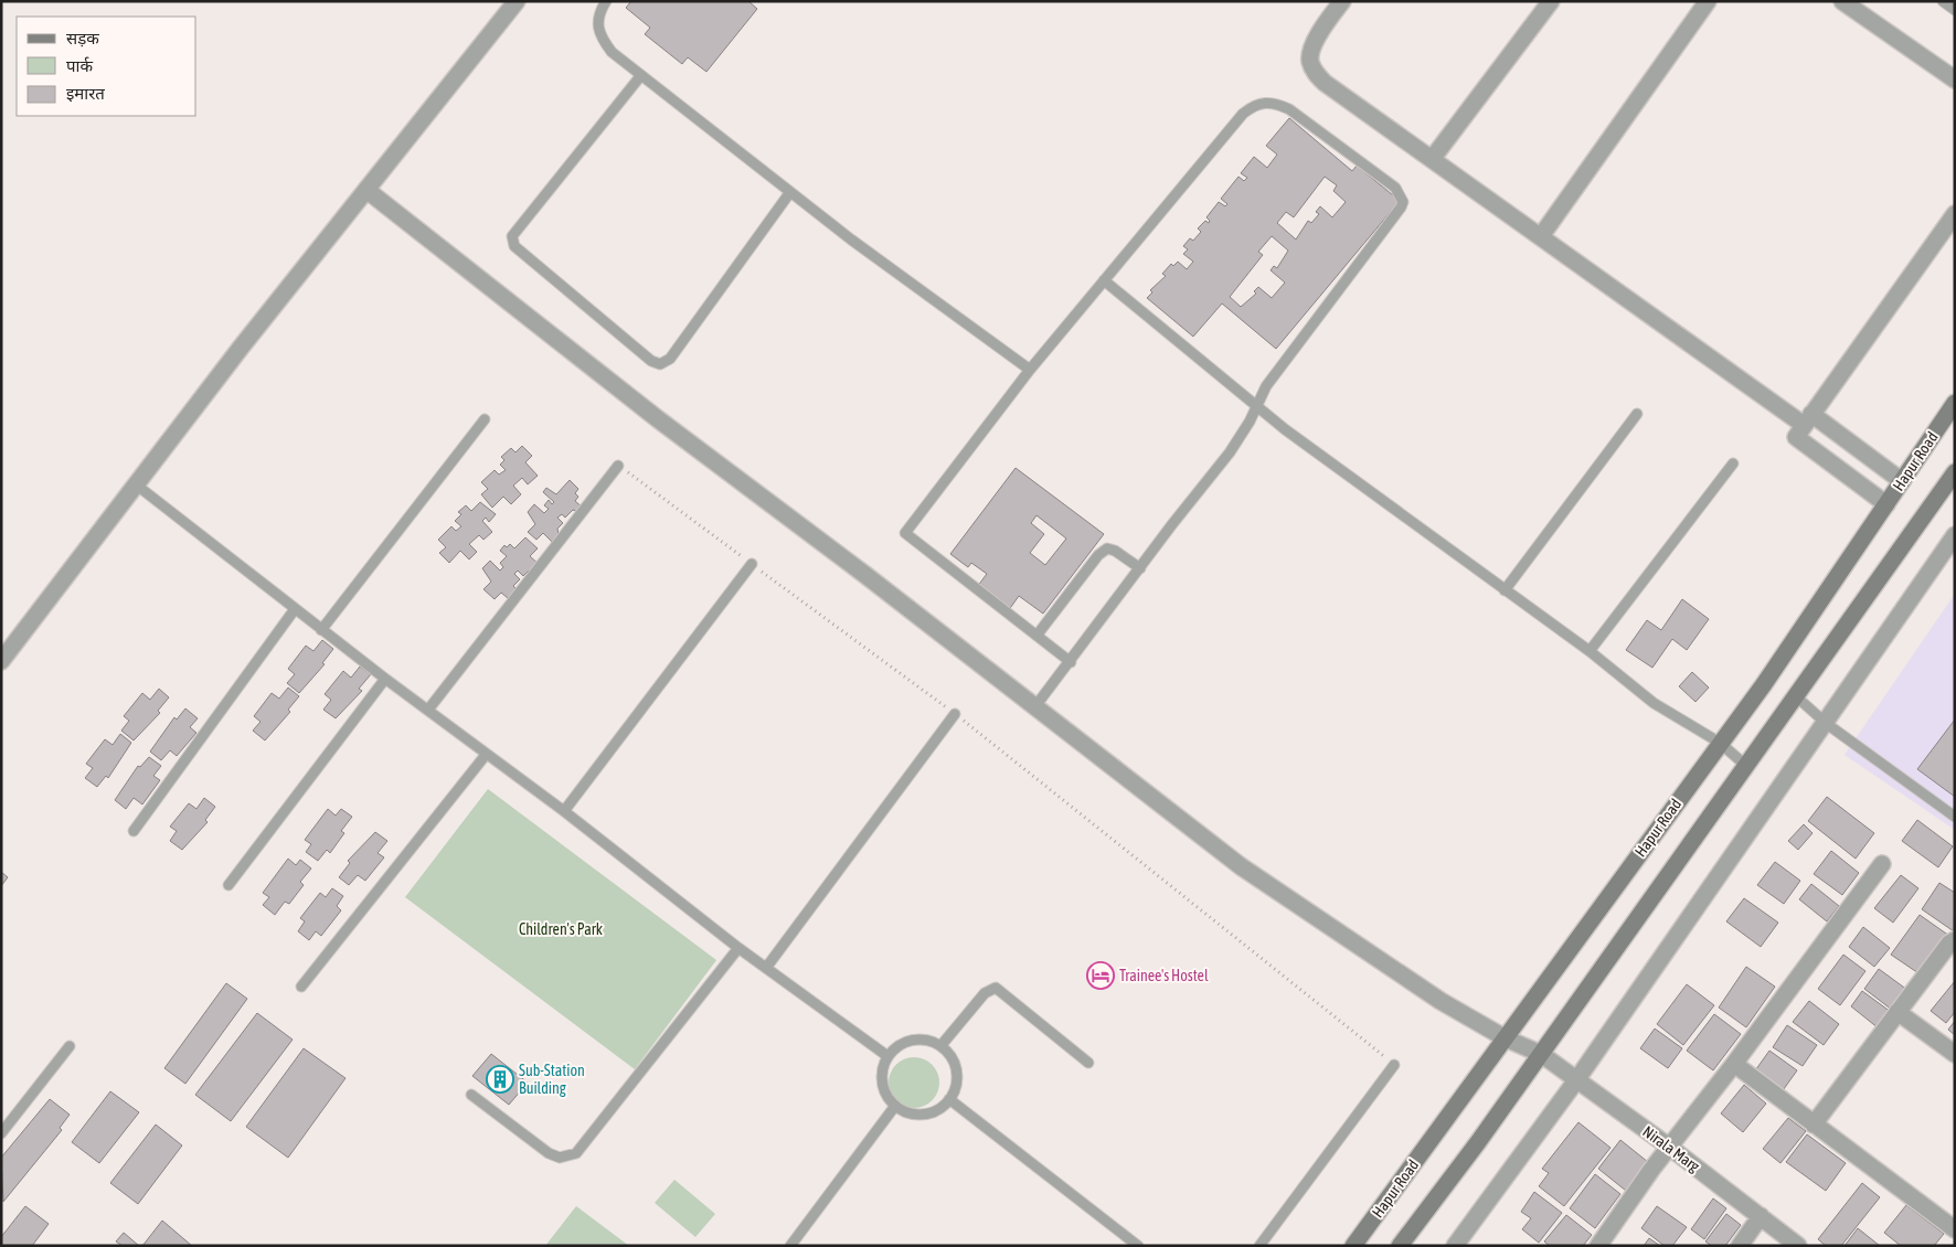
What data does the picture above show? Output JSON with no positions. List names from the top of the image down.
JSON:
{
  "streets": {
    "main road": ["Hapur Road"],
    "street": ["Nirala Marg"]
  },
  "crossings": [
    ["Hapur Road", "Nirala Marg"]
  ],
  "parks": ["Children's Park"],
  "places": {
    "hotel": ["Trainee's Hostel"],
    "building": ["Sub-Station Building"]
  },
  "legend": ["सड़क", "पार्क", "इमारत"]
}
